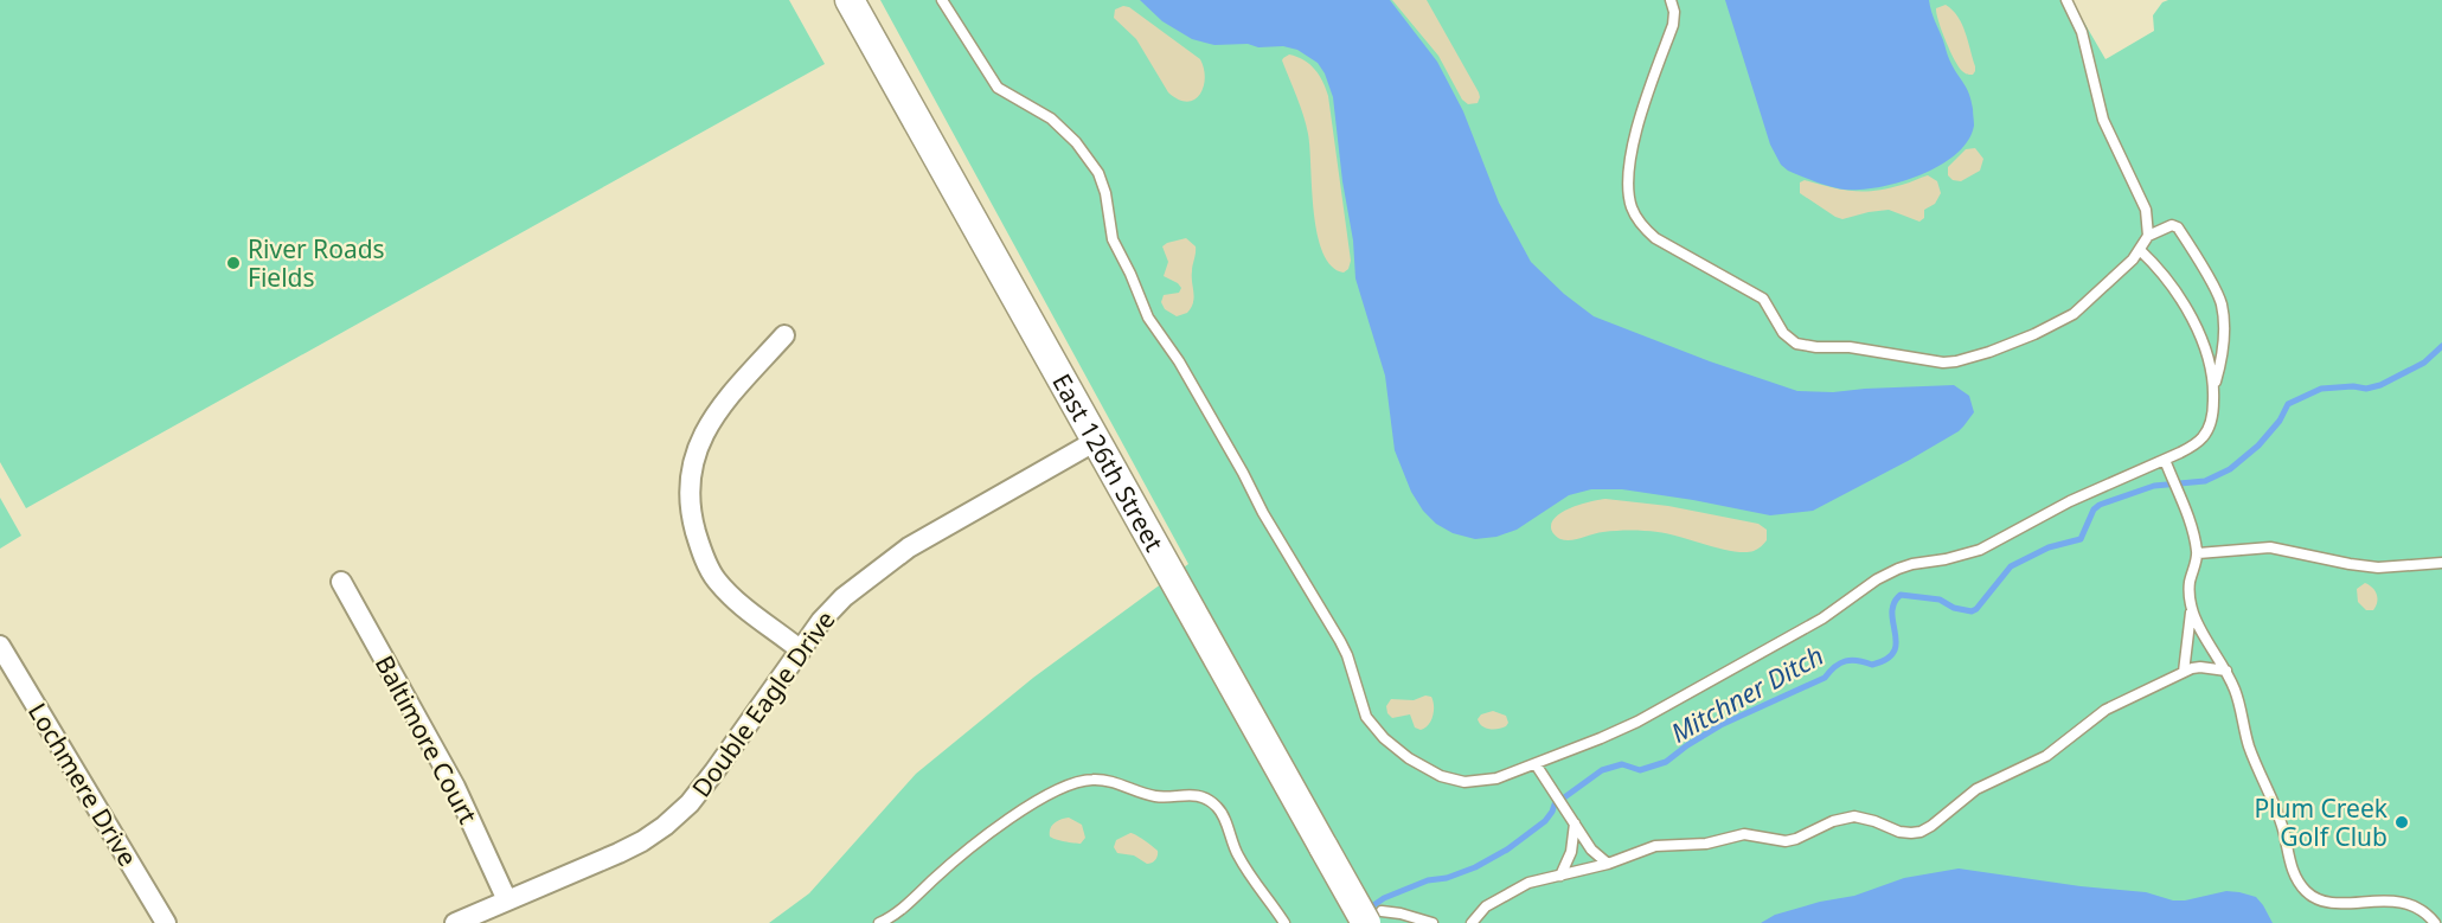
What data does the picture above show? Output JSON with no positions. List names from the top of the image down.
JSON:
{
  "streets": {
    "street": [
      "East 126th Street",
      "Double Eagle Drive",
      "Baltimore Court",
      "Lochmere Drive"
    ]
  },
  "crossings": [
    ["East 126th Street", "Double Eagle Drive"],
    ["Double Eagle Drive", "Baltimore Court"]
  ],
  "water": ["Mitchner Ditch"],
  "places": ["River Roads Fields", "Plum Creek Golf Club"]
}
